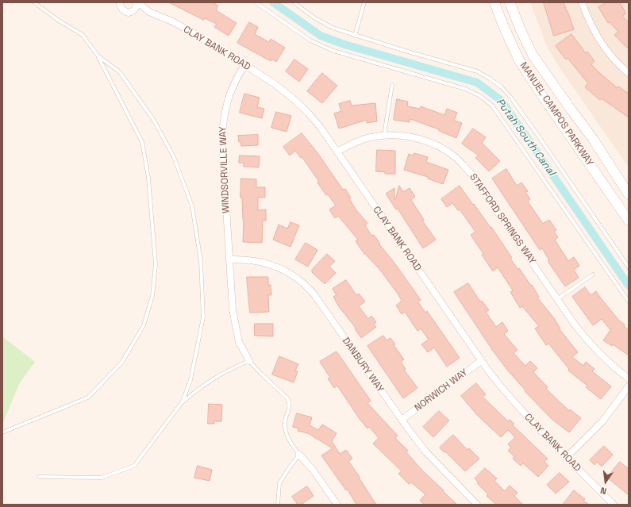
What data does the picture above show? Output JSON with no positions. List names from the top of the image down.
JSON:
{
  "streets": {
    "main road": ["MANUEL CAMPOS PARKWAY"],
    "street": [
      "CLAY BANK ROAD",
      "WINDSORVILLE WAY",
      "STAFFORD SPRINGS WAY",
      "DANBURY WAY",
      "NORWICH WAY"
    ]
  },
  "crossings": [
    ["CLAY BANK ROAD", "WINDSORVILLE WAY"],
    ["CLAY BANK ROAD", "STAFFORD SPRINGS WAY"],
    ["CLAY BANK ROAD", "NORWICH WAY"],
    ["WINDSORVILLE WAY", "DANBURY WAY"],
    ["DANBURY WAY", "NORWICH WAY"]
  ],
  "water": ["Putah South Canal"],
  "north": "bottom"
}
